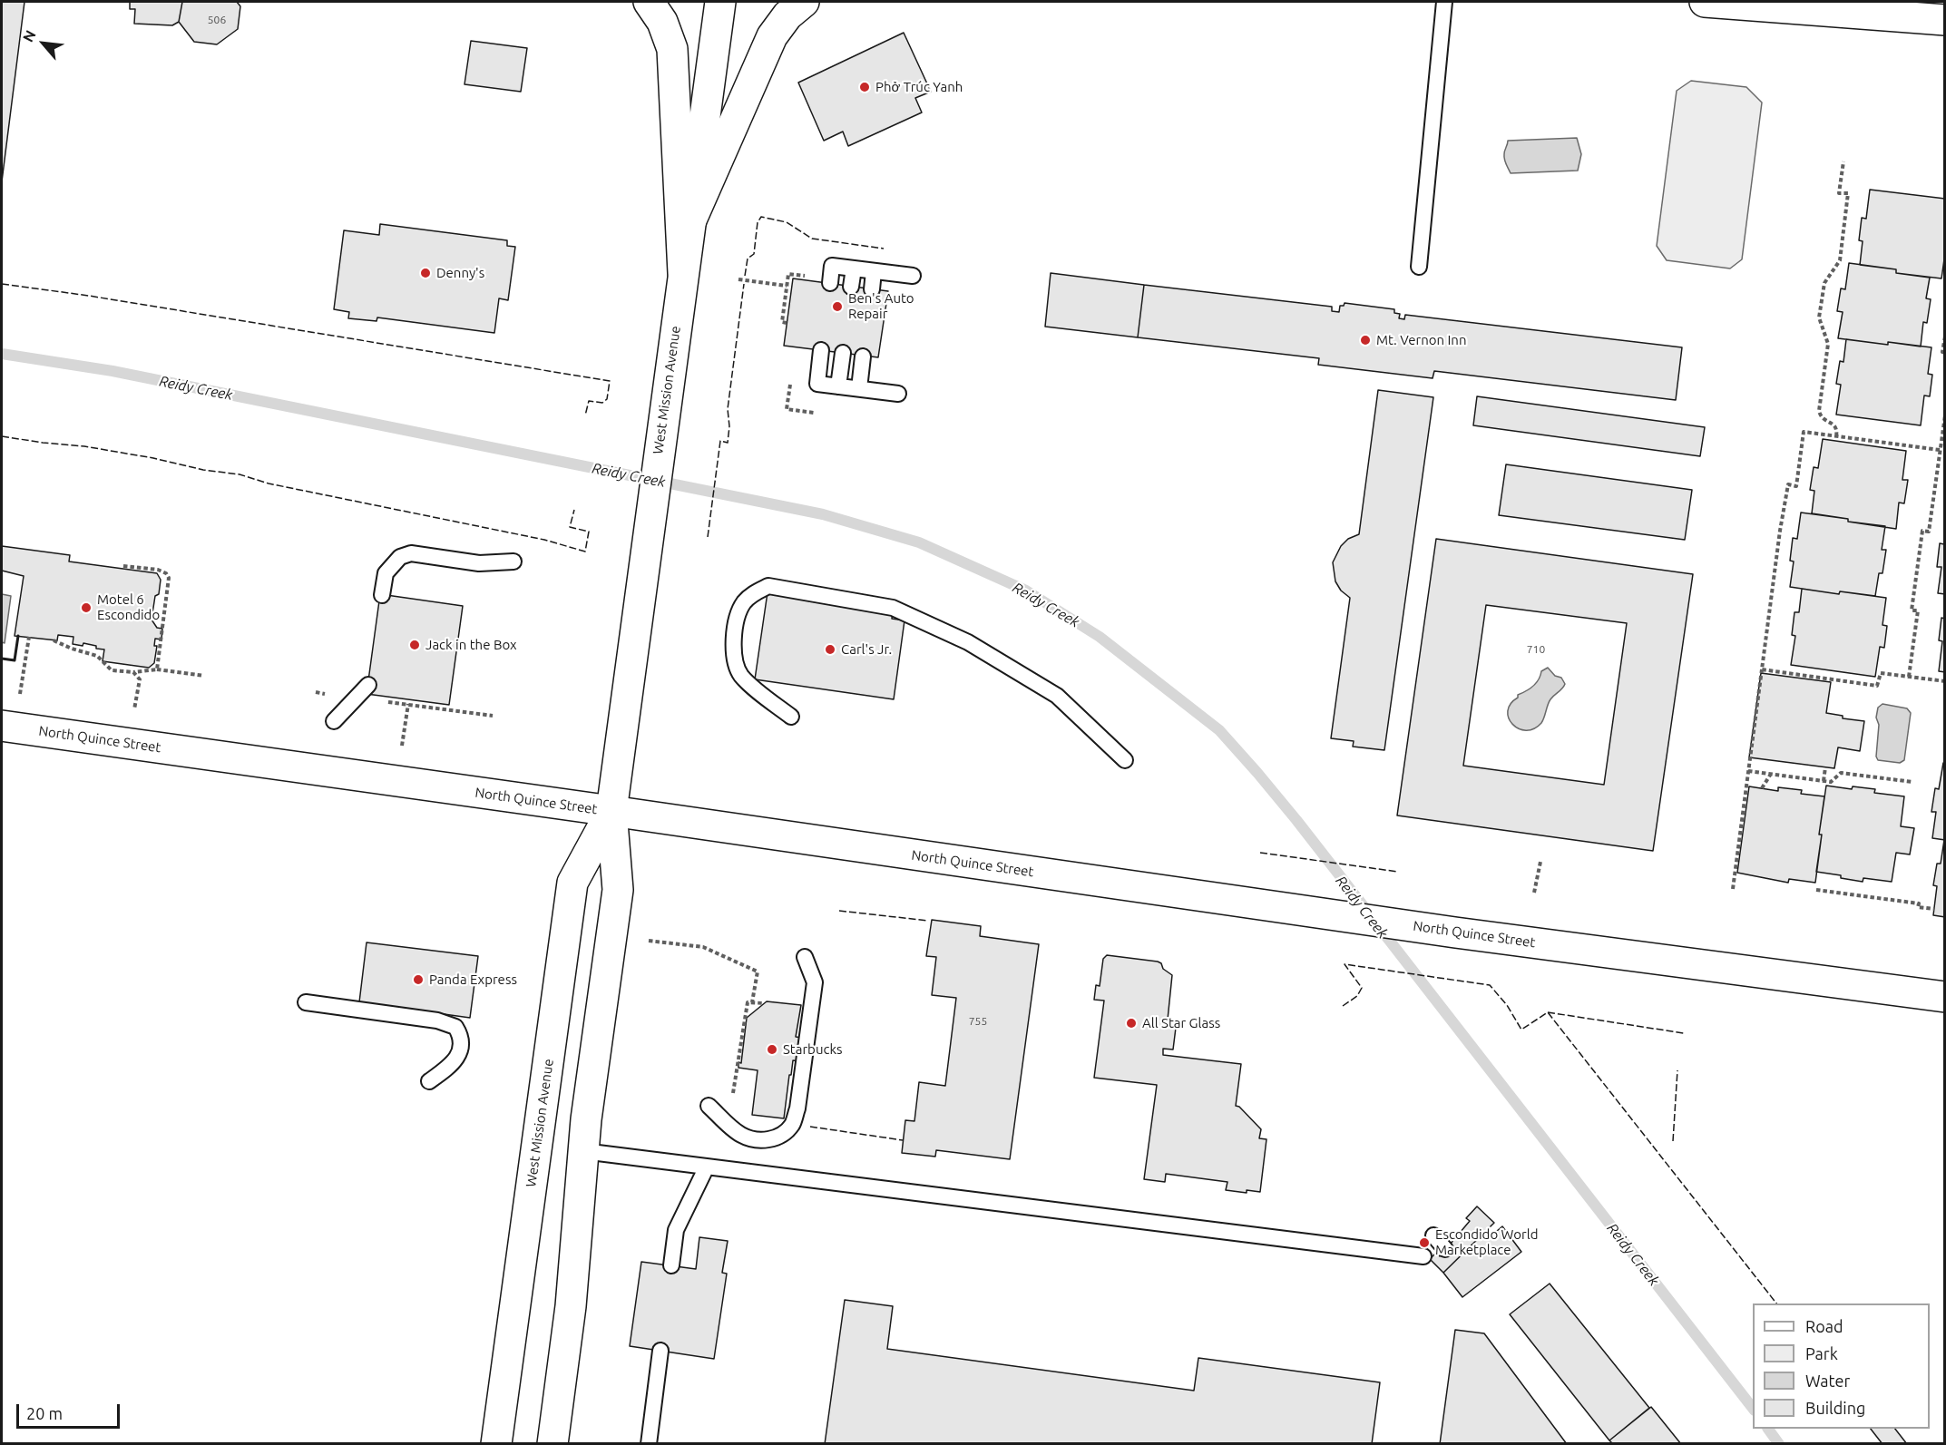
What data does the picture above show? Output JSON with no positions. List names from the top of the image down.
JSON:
{
  "streets": {
    "main road": ["West Mission Avenue", "North Quince Street"]
  },
  "crossings": [
    ["West Mission Avenue", "North Quince Street"]
  ],
  "water": ["Reidy Creek"],
  "places": [
    "Phở Trúc Yanh",
    "Denny's",
    "Ben's Auto Repair",
    "Mt. Vernon Inn",
    "Motel 6 Escondido",
    "Jack in the Box",
    "Carl's Jr.",
    "Panda Express",
    "All Star Glass",
    "Starbucks",
    "Escondido World Marketplace"
  ],
  "house_numbers": ["506", "710", "755"],
  "legend": [
    "Road",
    "Park",
    "Water",
    "Building"
  ],
  "scale_bar": "20 m",
  "north": "top left"
}
